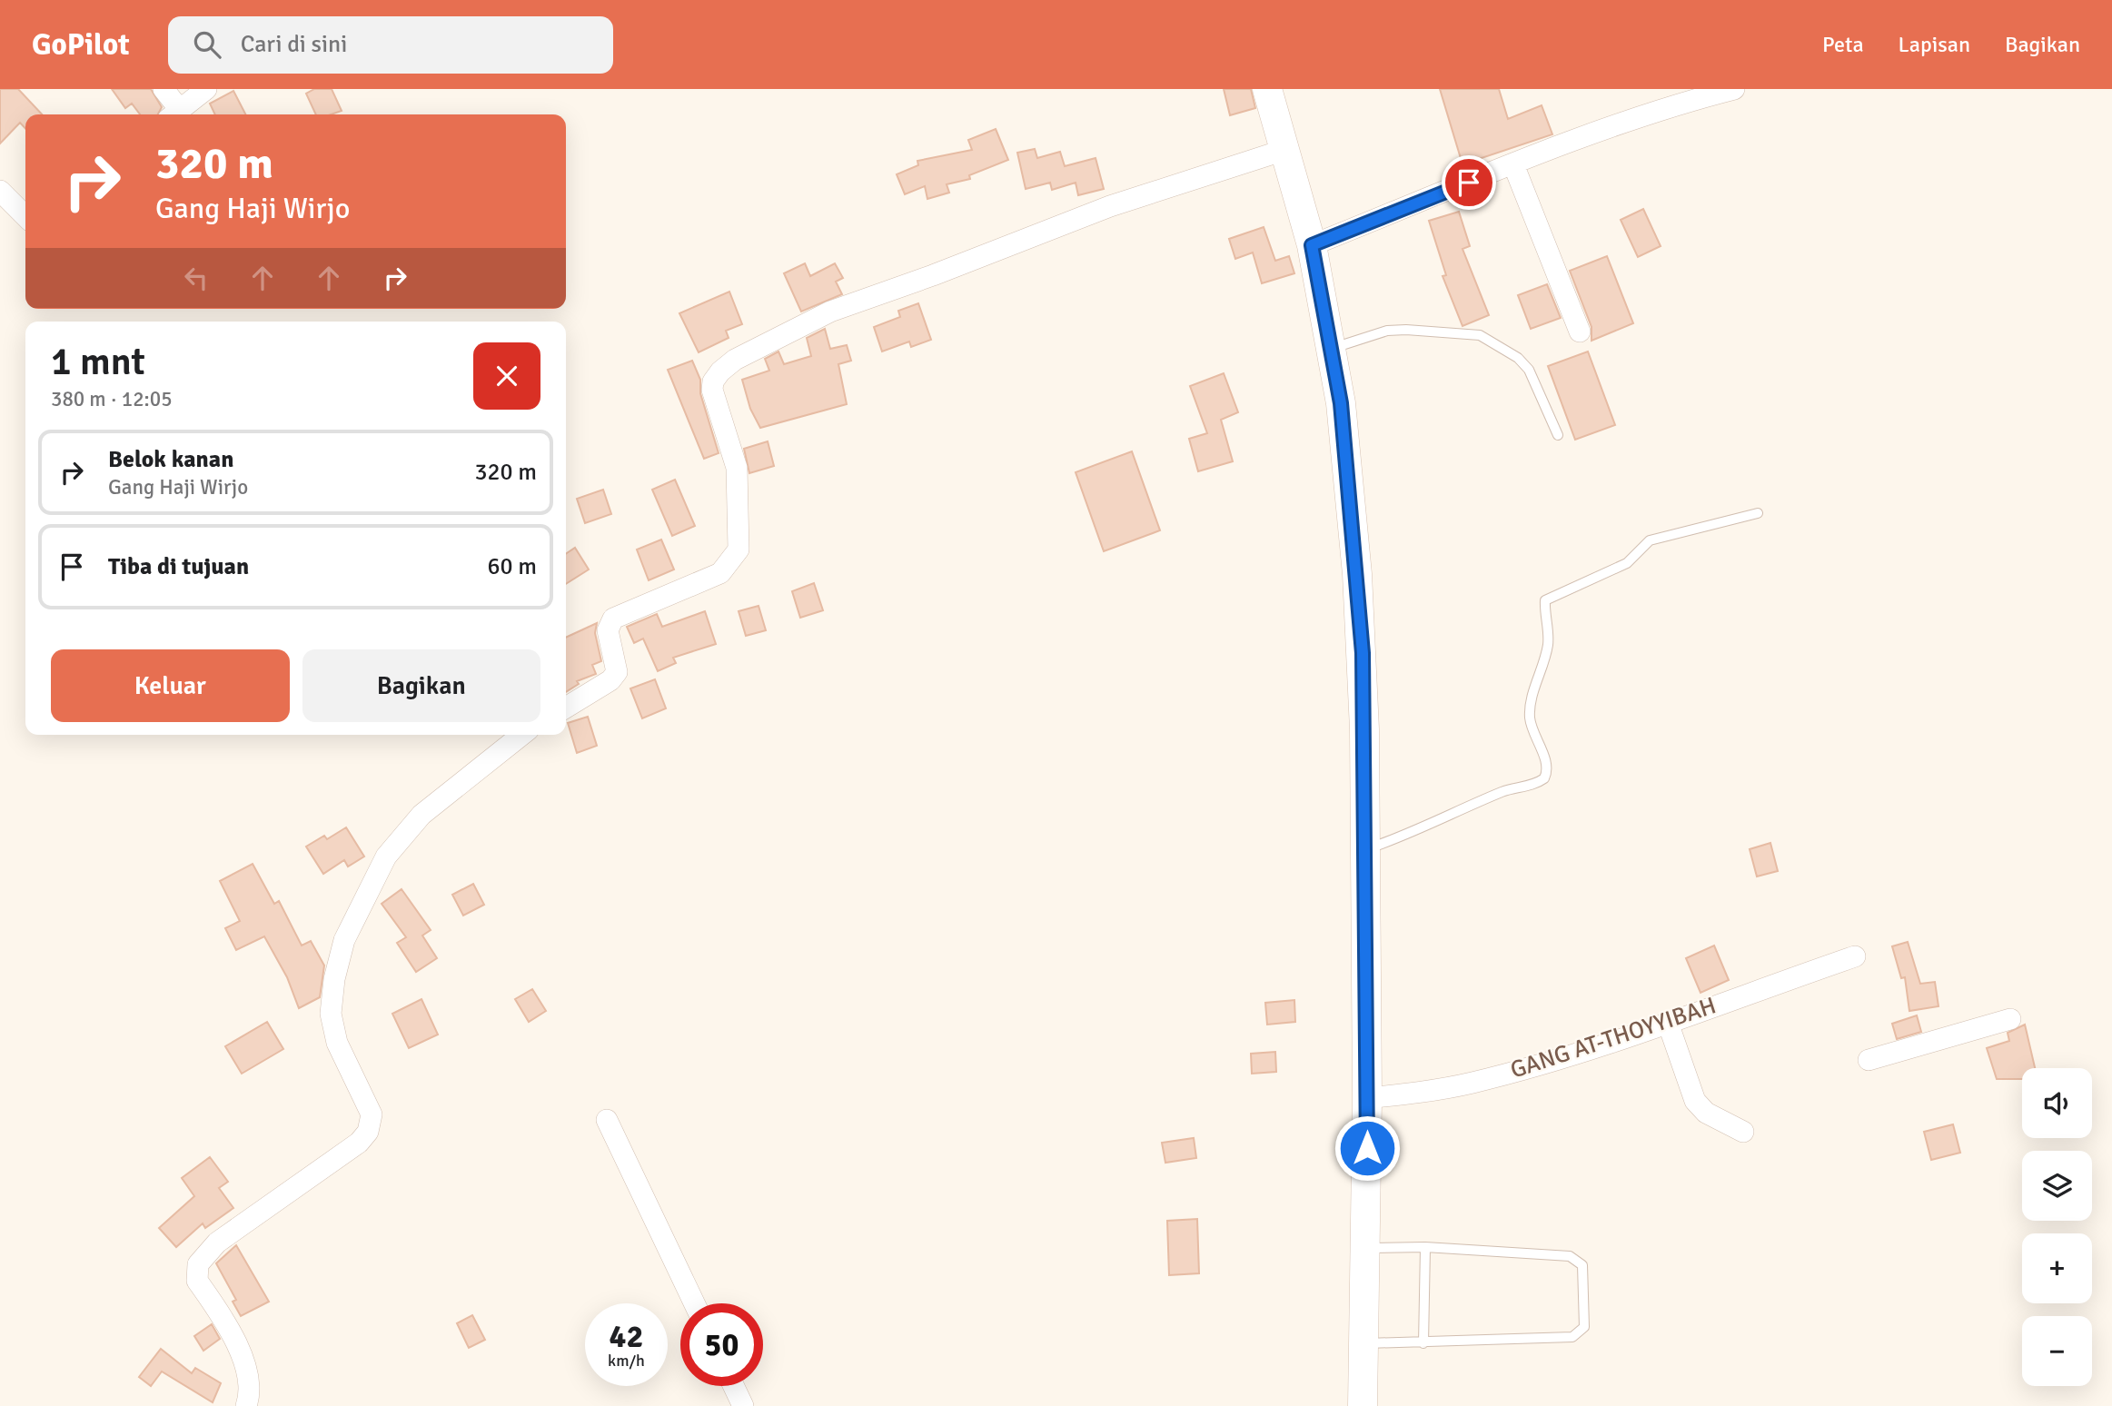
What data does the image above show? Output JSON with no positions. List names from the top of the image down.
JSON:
{
  "streets": {
    "street": ["GANG AT-THOYYIBAH"]
  },
  "page": {
    "header": "GoPilot",
    "search": "Cari di sini",
    "nav": ["Peta", "Lapisan", "Bagikan"],
    "turn": ["320 m", "Gang Haji Wirjo"],
    "heading": ["1 mnt", "380 m · 12:05"],
    "list": [
      {
        "name": "Belok kanan",
        "note": "Gang Haji Wirjo",
        "value": "320 m"
      },
      {
        "name": "Tiba di tujuan",
        "value": "60 m"
      }
    ],
    "buttons": ["Keluar", "Bagikan"],
    "map_buttons": ["+", "−"],
    "speed": "42 km/h",
    "limit": "50"
  }
}
